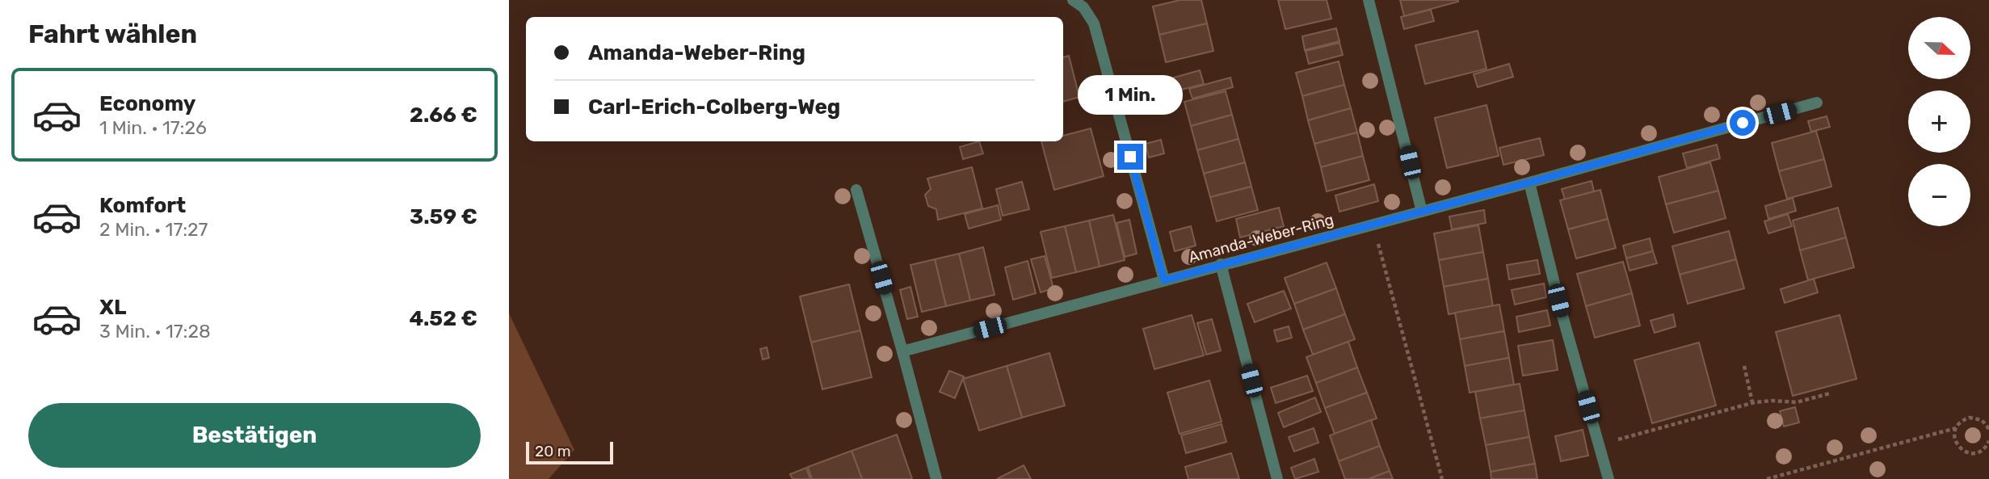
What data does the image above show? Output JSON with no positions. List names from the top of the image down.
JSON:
{
  "streets": {
    "street": ["Amanda-Weber-Ring"]
  },
  "scale_bar": "20 m",
  "north": "right",
  "page": {
    "heading": "Fahrt wählen",
    "map_buttons": ["+", "−"],
    "banner": ["Amanda-Weber-Ring", "Carl-Erich-Colberg-Weg"],
    "list": [
      {
        "name": "Economy",
        "note": "1 Min. · 17:26",
        "value": "2.66 €"
      },
      {
        "name": "Komfort",
        "note": "2 Min. · 17:27",
        "value": "3.59 €"
      },
      {
        "name": "XL",
        "note": "3 Min. · 17:28",
        "value": "4.52 €"
      }
    ],
    "bubble": "1 Min.",
    "buttons": "Bestätigen",
    "scale": "20 m"
  }
}
